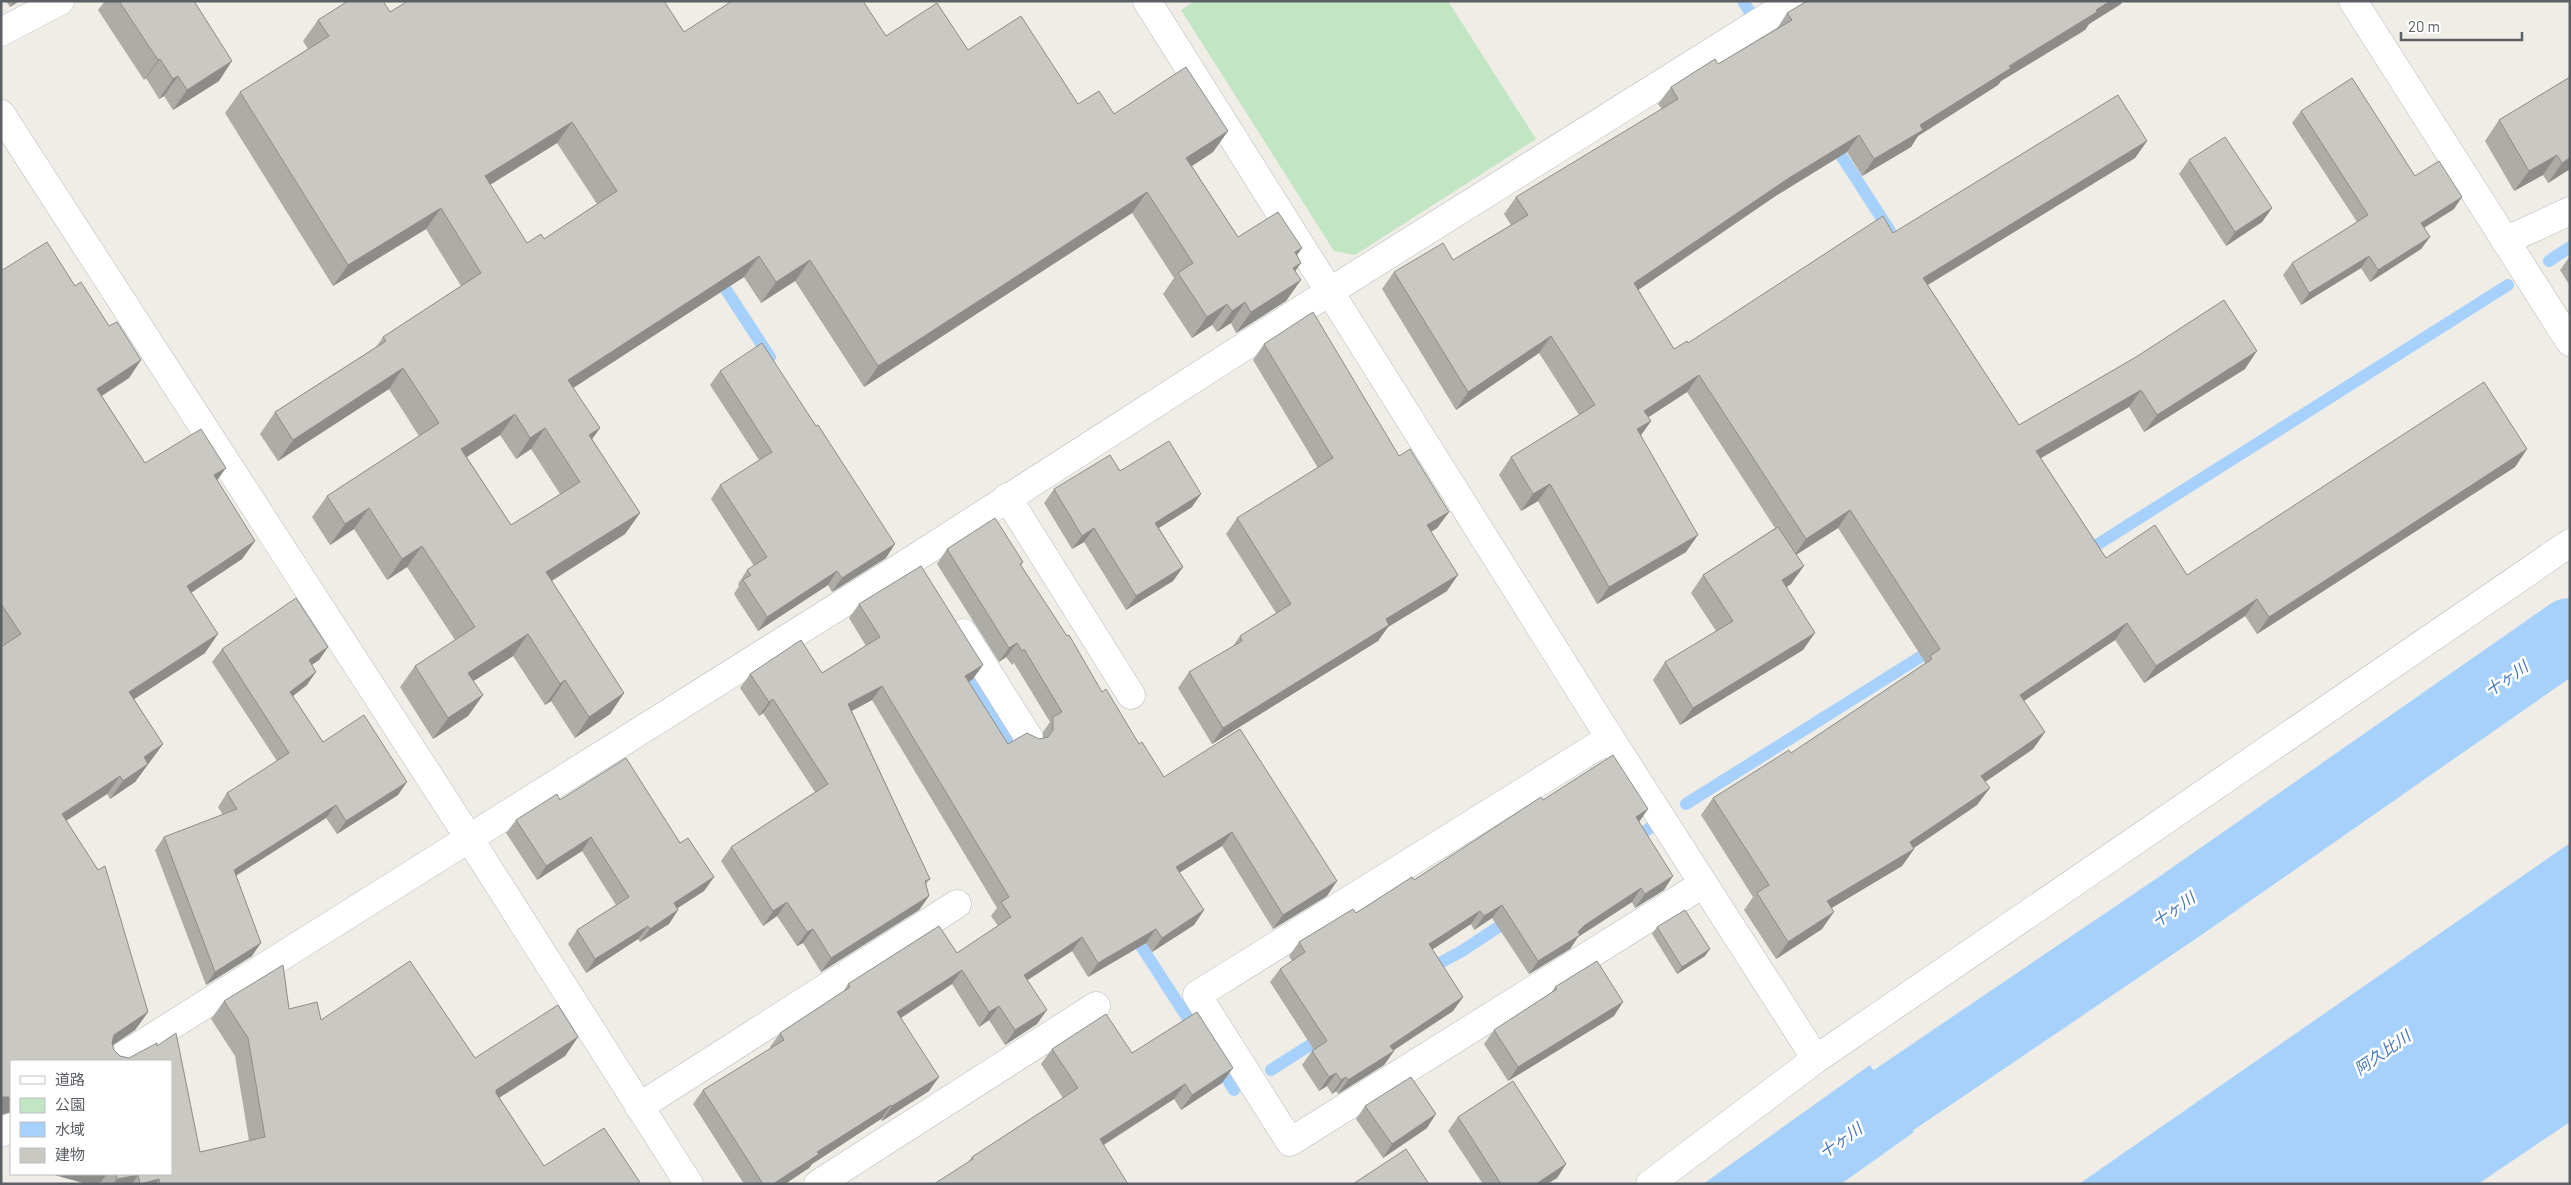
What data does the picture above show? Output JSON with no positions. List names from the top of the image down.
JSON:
{
  "water": ["十ヶ川", "阿久比川"],
  "legend": [
    "道路",
    "公園",
    "水域",
    "建物"
  ],
  "scale_bar": "20 m"
}
